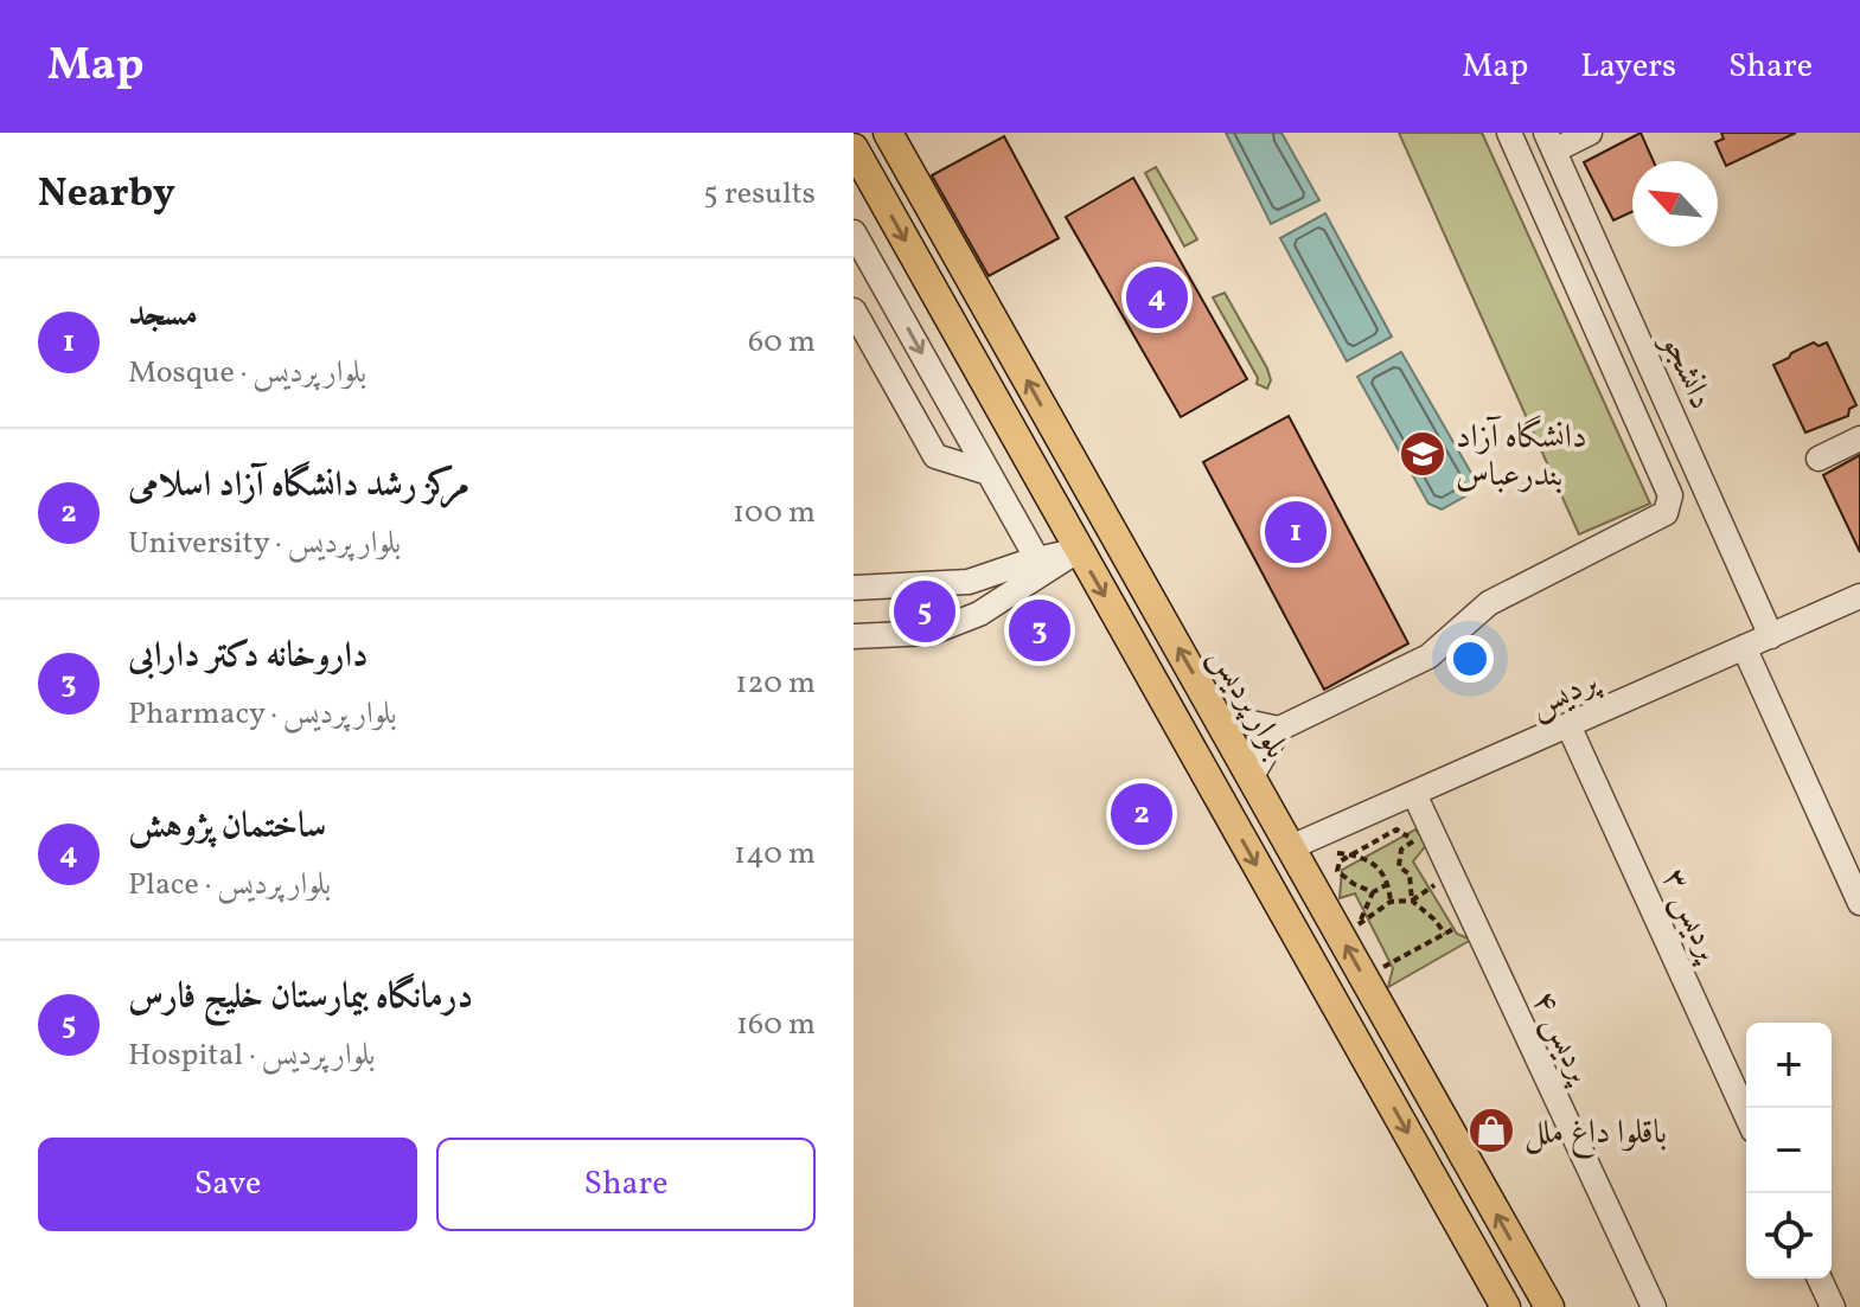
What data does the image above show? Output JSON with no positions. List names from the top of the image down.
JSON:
{
  "streets": {
    "main road": ["بلوار پردیس"],
    "street": [
      "دانشجو",
      "پردیس",
      "پردیس ۳",
      "پردیس ۴"
    ]
  },
  "crossings": [
    ["دانشجو", "پردیس"],
    ["پردیس", "بلوار پردیس"],
    ["پردیس", "پردیس ۳"],
    ["پردیس", "پردیس ۴"]
  ],
  "places": {
    "school or university": ["دانشگاه آزاد بندرعباس"],
    "shop": ["باقلوا داغ ملل"]
  },
  "north": "top left",
  "page": {
    "header": "Map",
    "nav": ["Map", "Layers", "Share"],
    "heading": ["Nearby", "5 results"],
    "list": [
      {
        "mark": "1",
        "name": "مسجد",
        "note": "Mosque · بلوار پردیس",
        "value": "60 m"
      },
      {
        "mark": "2",
        "name": "مرکز رشد دانشگاه آزاد اسلامی",
        "note": "University · بلوار پردیس",
        "value": "100 m"
      },
      {
        "mark": "3",
        "name": "داروخانه دکتر دارابی",
        "note": "Pharmacy · بلوار پردیس",
        "value": "120 m"
      },
      {
        "mark": "4",
        "name": "ساختمان پژوهش",
        "note": "Place · بلوار پردیس",
        "value": "140 m"
      },
      {
        "mark": "5",
        "name": "درمانگاه بیمارستان خلیج فارس",
        "note": "Hospital · بلوار پردیس",
        "value": "160 m"
      }
    ],
    "pins": [
      "4",
      "1",
      "5",
      "3",
      "2"
    ],
    "map_buttons": ["+", "−"],
    "buttons": ["Save", "Share"]
  }
}
